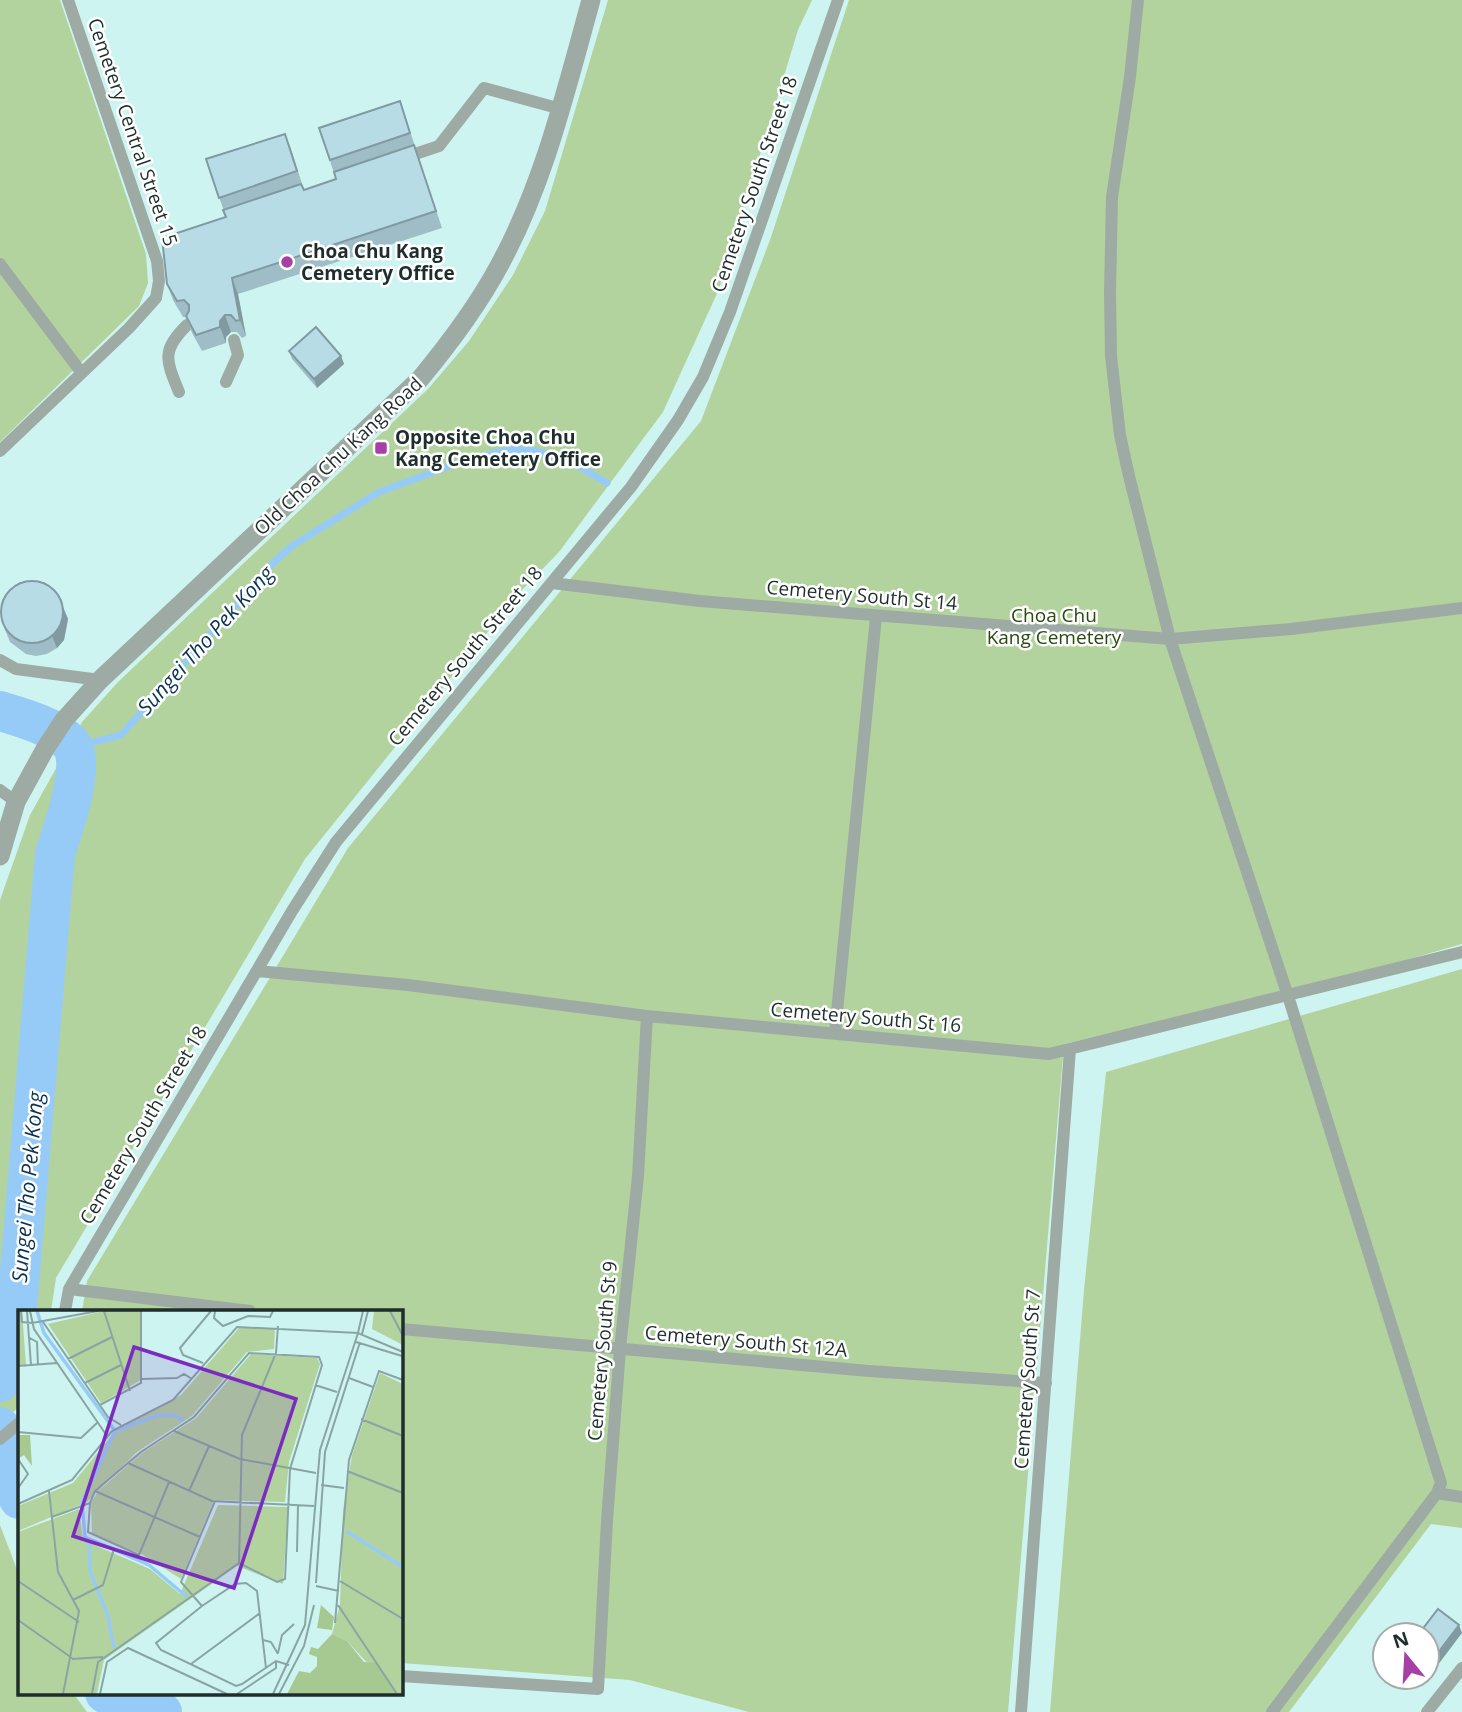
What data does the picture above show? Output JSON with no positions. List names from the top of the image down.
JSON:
{
  "streets": {
    "street": ["Old Choa Chu Kang Road"],
    "lane": [
      "Cemetery Central Street 15",
      "Cemetery South Street 18",
      "Cemetery South St 14",
      "Cemetery South St 16",
      "Cemetery South St 12A",
      "Cemetery South St 9",
      "Cemetery South St 7"
    ]
  },
  "crossings": [
    ["Cemetery South Street 18", "Cemetery South St 14"],
    ["Cemetery South Street 18", "Cemetery South St 16"],
    ["Cemetery South St 16", "Cemetery South St 9"],
    ["Cemetery South St 16", "Cemetery South St 7"],
    ["Cemetery South St 12A", "Cemetery South St 9"],
    ["Cemetery South St 12A", "Cemetery South St 7"]
  ],
  "water": ["Sungei Tho Pek Kong"],
  "parks": ["Choa Chu Kang Cemetery"],
  "places": {
    "other": ["Choa Chu Kang Cemetery Office"],
    "transit": ["Opposite Choa Chu Kang Cemetery Office"]
  },
  "north": "top"
}
